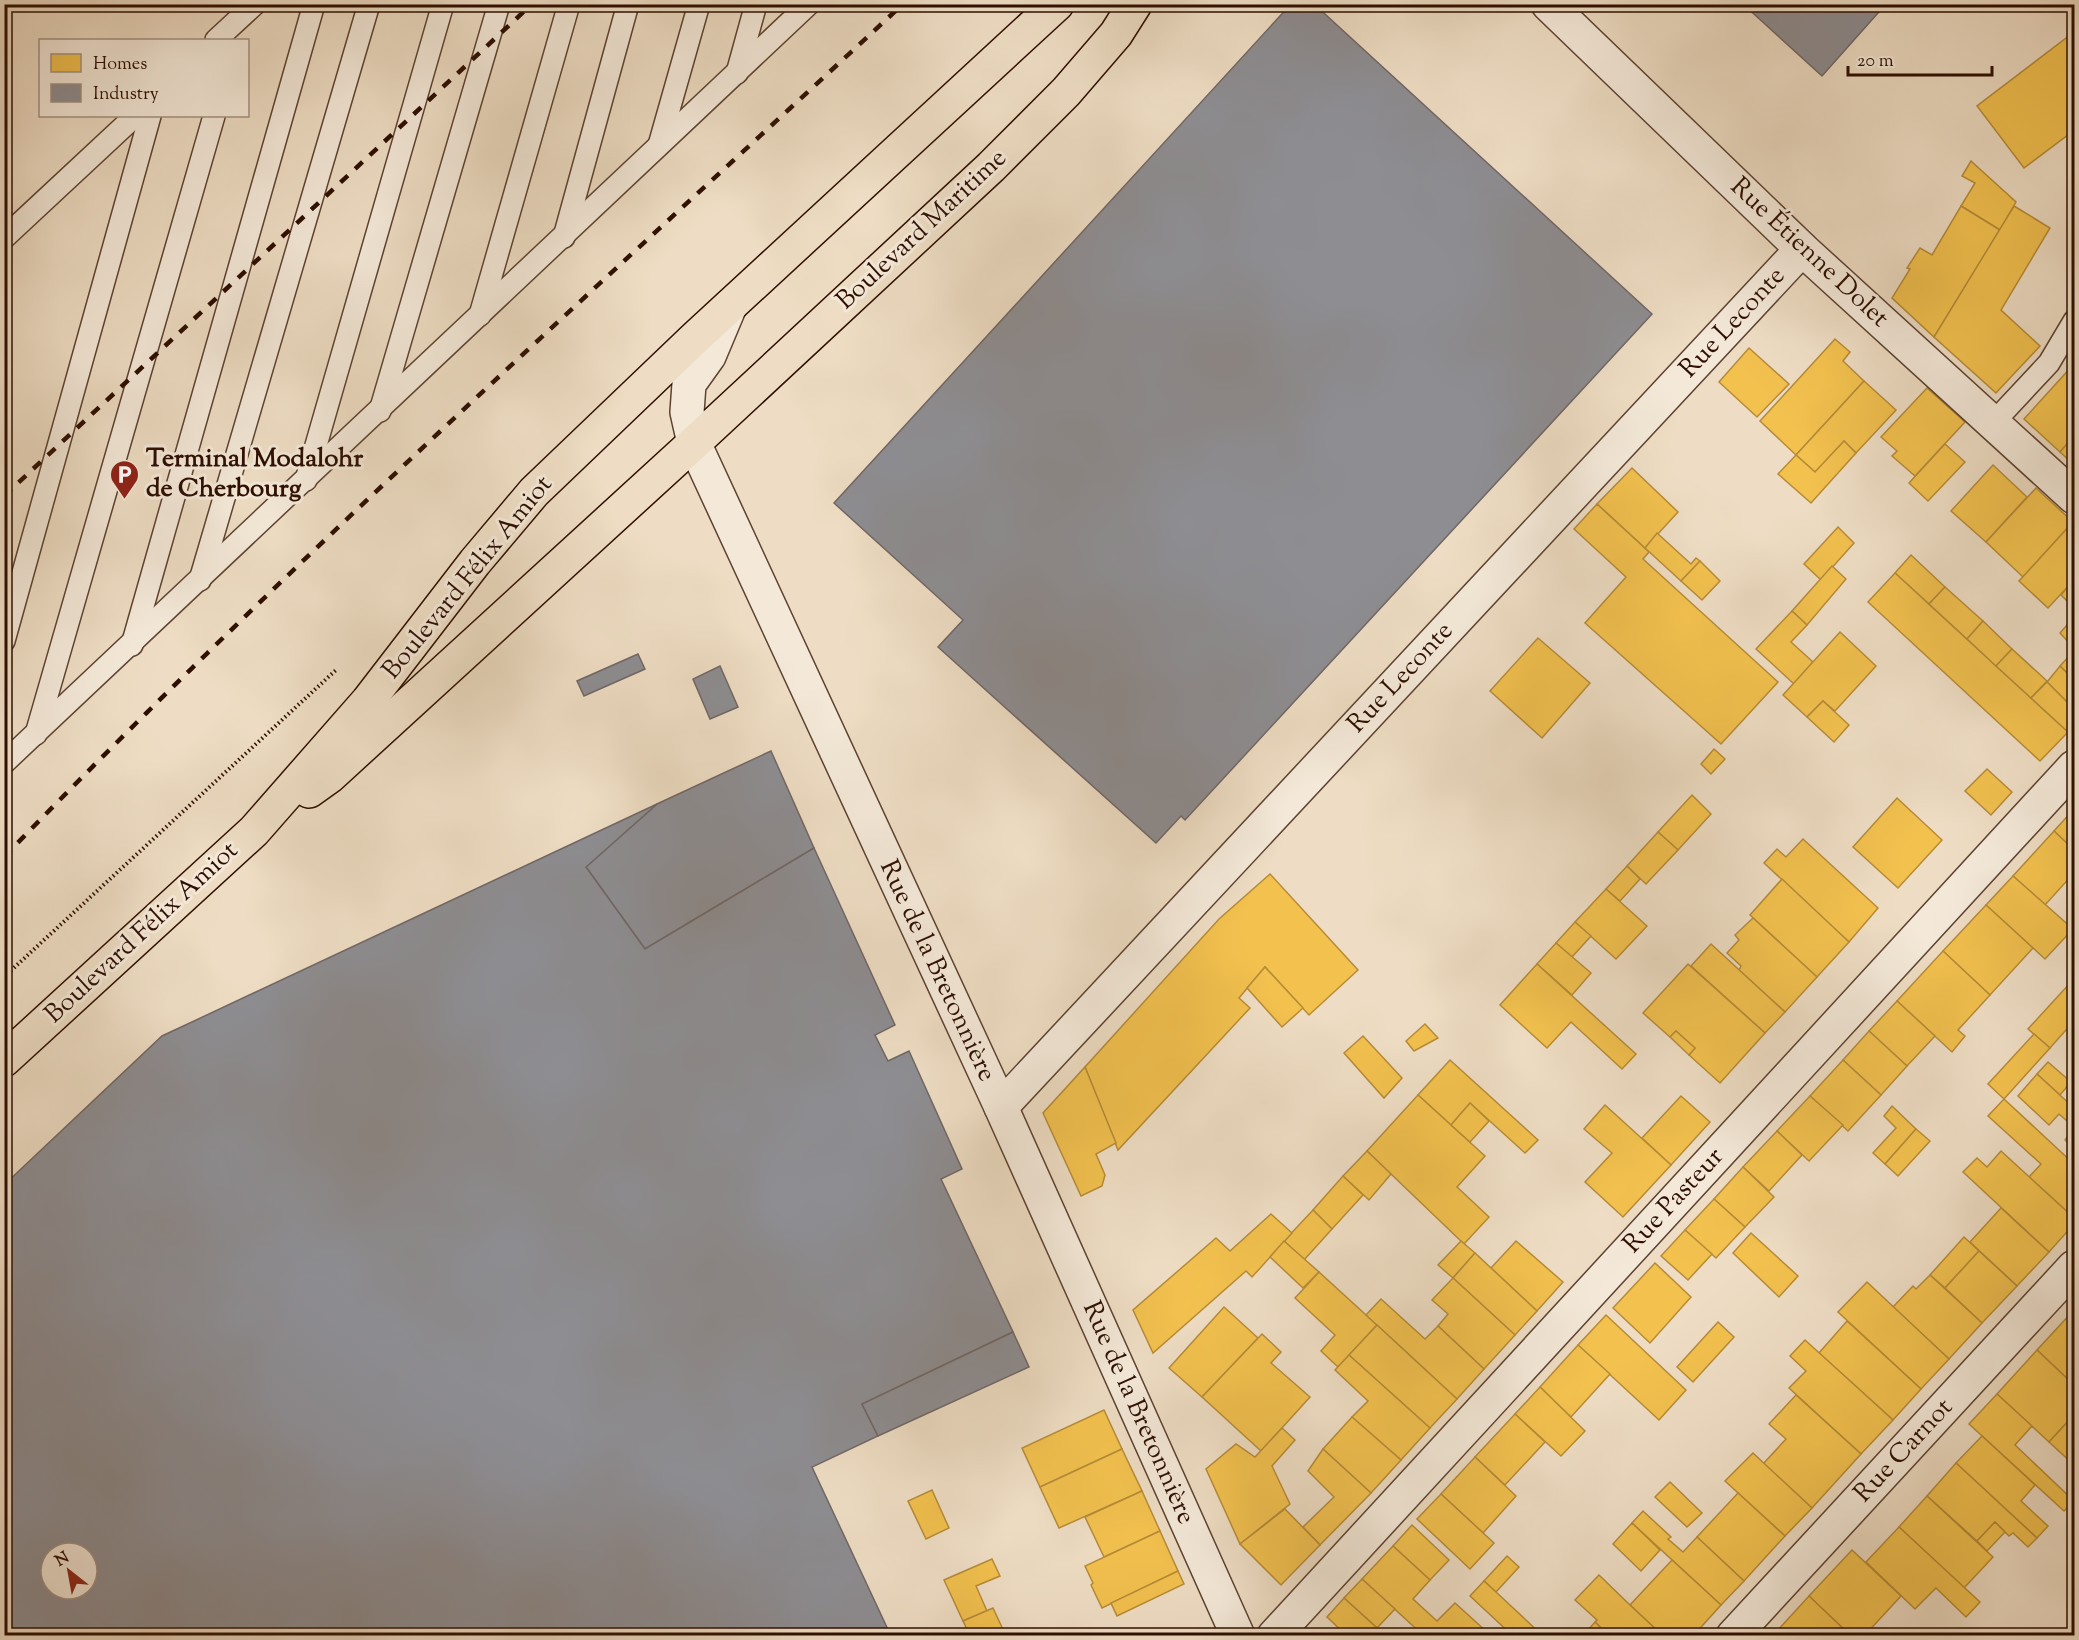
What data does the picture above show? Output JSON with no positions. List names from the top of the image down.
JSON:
{
  "streets": {
    "main road": ["Boulevard Maritime", "Boulevard Félix Amiot"],
    "street": [
      "Rue Étienne Dolet",
      "Rue Leconte",
      "Rue de la Bretonnière",
      "Rue Pasteur",
      "Rue Carnot"
    ]
  },
  "crossings": [
    ["Boulevard Maritime", "Boulevard Félix Amiot"],
    ["Boulevard Maritime", "Rue de la Bretonnière"],
    ["Rue Étienne Dolet", "Rue Leconte"],
    ["Rue Leconte", "Rue de la Bretonnière"],
    ["Boulevard Félix Amiot", "Rue de la Bretonnière"]
  ],
  "places": {
    "parking": ["Terminal Modalohr de Cherbourg"]
  },
  "legend": ["Homes", "Industry"],
  "scale_bar": "20 m",
  "north": "top left"
}
